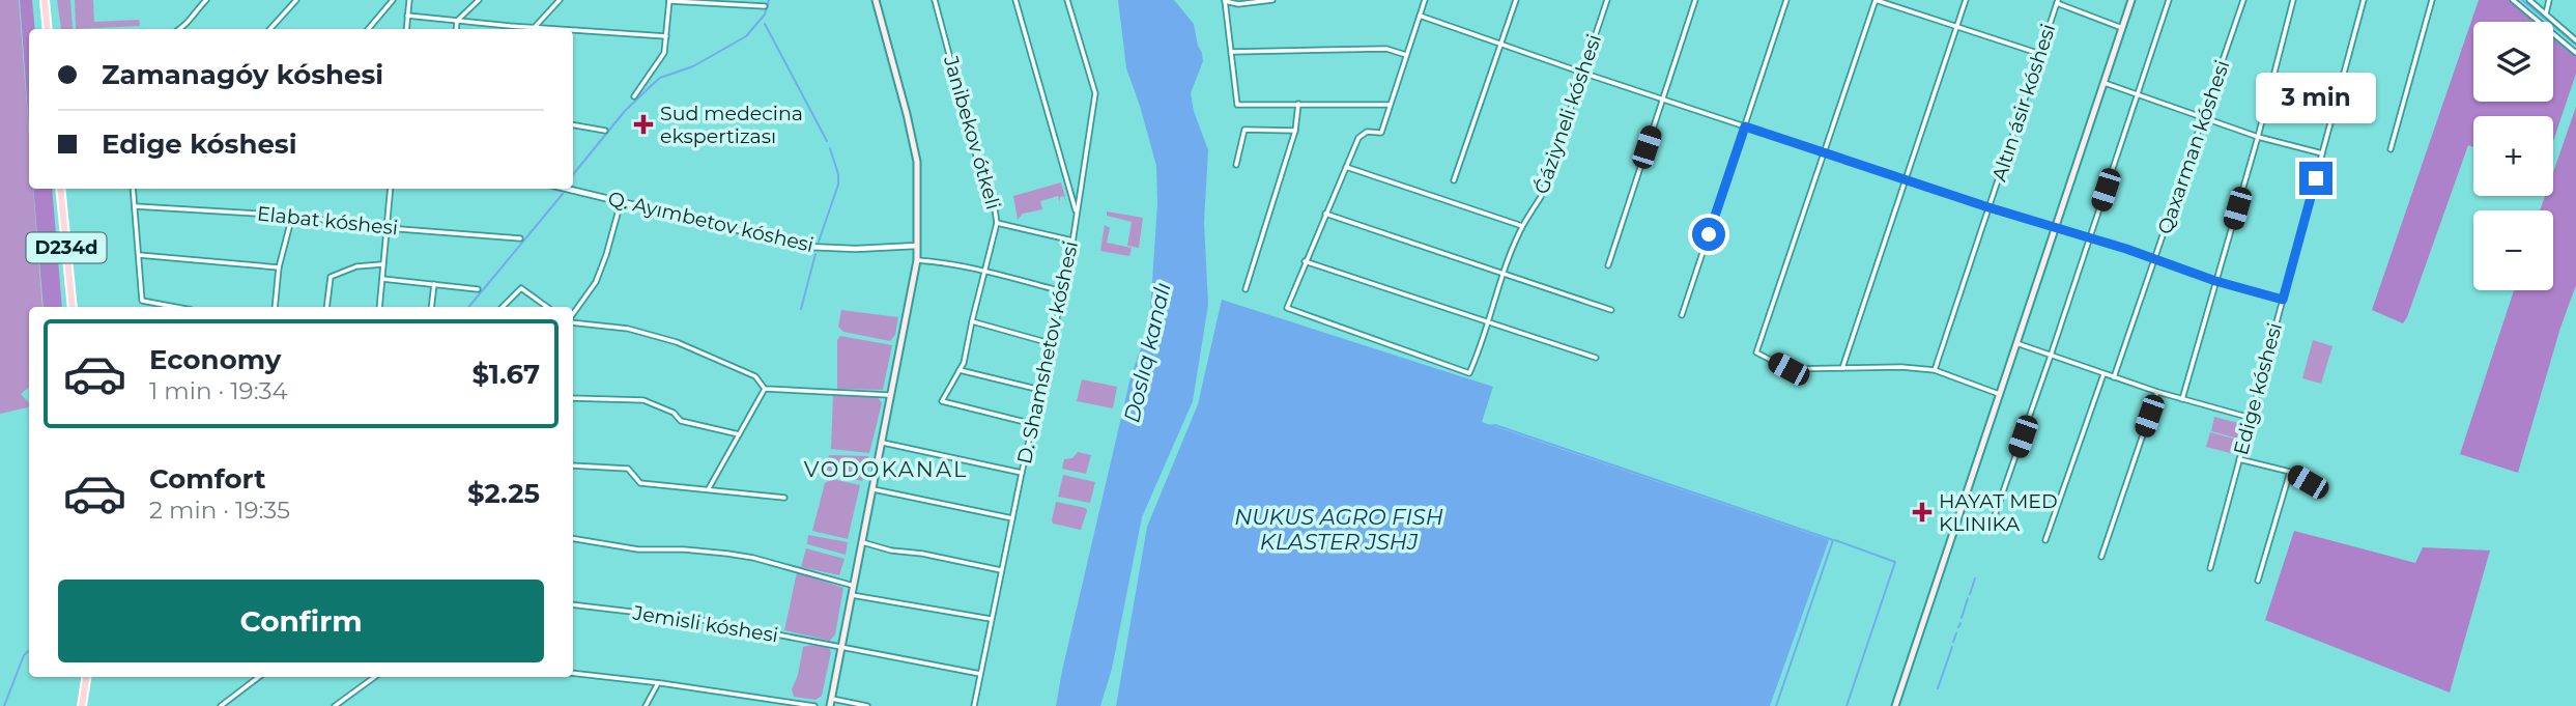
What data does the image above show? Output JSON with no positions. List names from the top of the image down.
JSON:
{
  "streets": {
    "main road": ["D234d"],
    "street": [
      "Altın ásir kóshesi",
      "Ǵáziyneli kóshesi",
      "Janibekov ótkeli",
      "Qaxarman kóshesi",
      "Elabat kóshesi",
      "Q. Ayımbetov kóshesi",
      "D. Shamshetov kóshesi",
      "Edige kóshesi",
      "Jemisli kóshesi"
    ]
  },
  "crossings": [
    ["D. Shamshetov kóshesi", "Jemisli kóshesi"]
  ],
  "districts": ["VODOKANAL"],
  "water": ["Doslıq kanalı", "NUKUS AGRO FISH KLASTER JSHJ"],
  "places": {
    "health": ["Sud medecina ekspertizası", "HAYAT MED KLINIKA"]
  },
  "page": {
    "map_buttons": ["+", "−"],
    "banner": ["Zamanagóy kóshesi", "Edige kóshesi"],
    "bubble": "3 min",
    "list": [
      {
        "name": "Economy",
        "note": "1 min · 19:34",
        "value": "$1.67"
      },
      {
        "name": "Comfort",
        "note": "2 min · 19:35",
        "value": "$2.25"
      }
    ],
    "buttons": "Confirm"
  }
}
